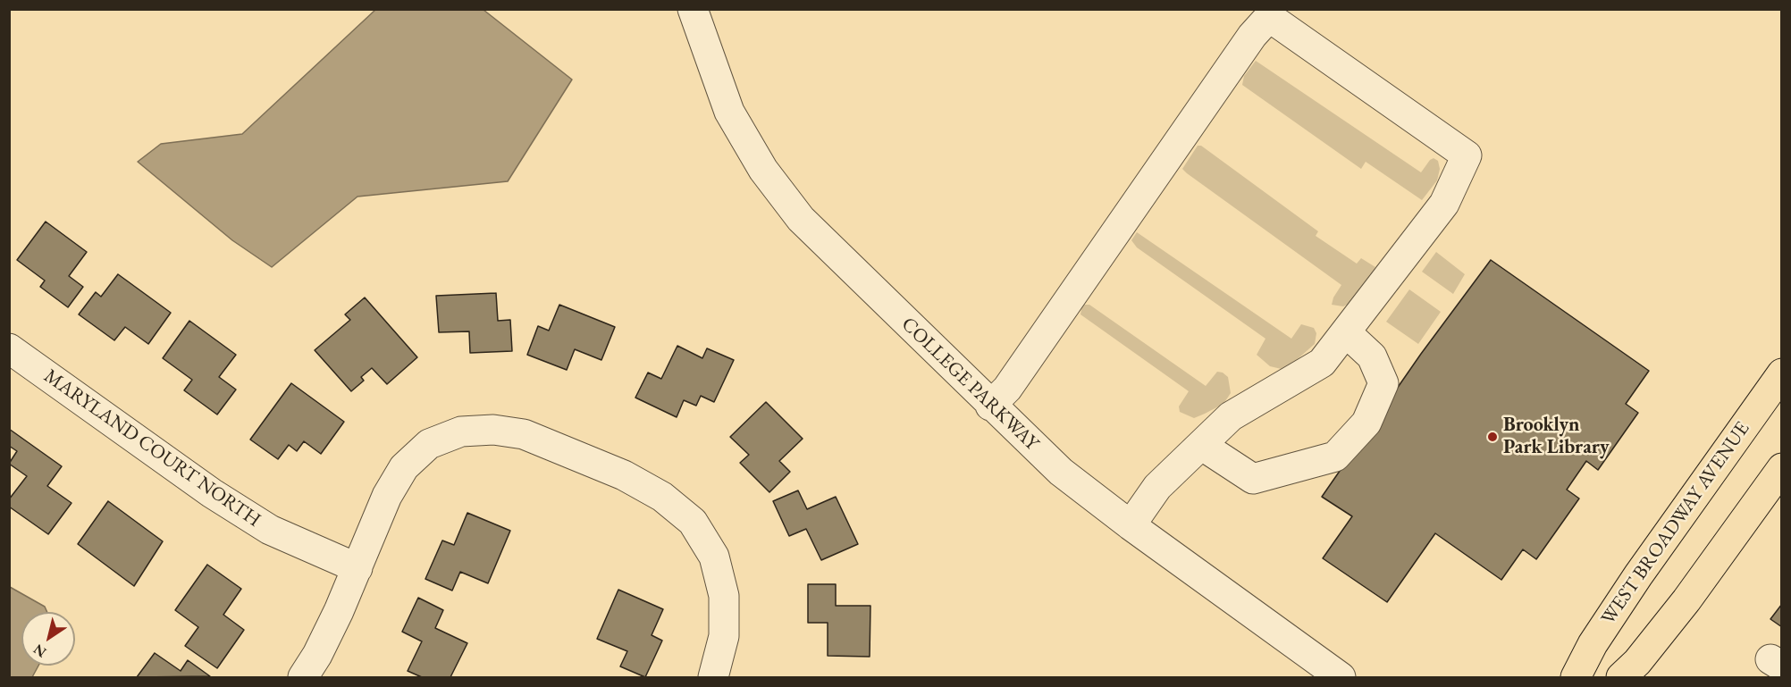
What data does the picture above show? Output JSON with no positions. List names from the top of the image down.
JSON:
{
  "streets": {
    "main road": ["WEST BROADWAY AVENUE"],
    "street": ["COLLEGE PARKWAY", "MARYLAND COURT NORTH"]
  },
  "places": ["Brooklyn Park Library"],
  "north": "bottom left"
}
